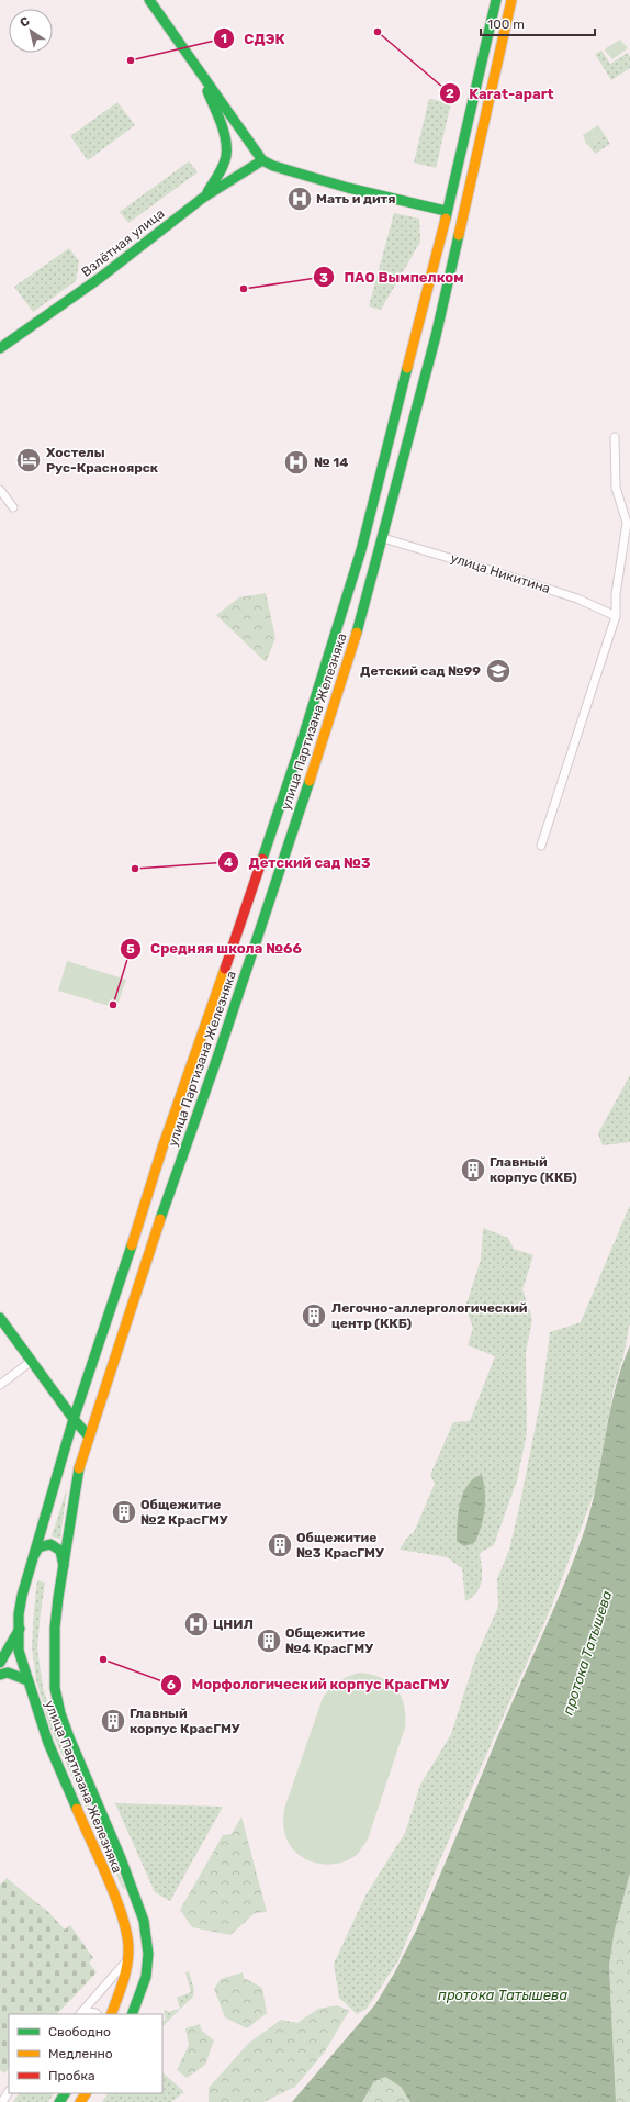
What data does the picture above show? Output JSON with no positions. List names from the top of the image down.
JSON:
{
  "streets": {
    "main road": ["Взлётная улица", "улица Партизана Железняка"],
    "street": ["улица Никитина"]
  },
  "crossings": [
    ["улица Никитина", "улица Партизана Железняка"]
  ],
  "water": ["протока Татышева"],
  "places": {
    "other": [
      "Karat-apart",
      "СДЭК",
      "ПАО Вымпелком",
      "Детский сад №3",
      "Средняя школа №66",
      "Морфологический корпус КрасГМУ"
    ],
    "hospital": ["Мать и дитя", "№ 14", "ЦНИЛ"],
    "hotel": ["Хостелы Рус-Красноярск"],
    "school or university": ["Детский сад №99"],
    "building": [
      "Главный корпус (ККБ)",
      "Легочно-аллергологический центр (ККБ)",
      "Общежитие №2 КрасГМУ",
      "Общежитие №3 КрасГМУ",
      "Общежитие №4 КрасГМУ",
      "Главный корпус КрасГМУ"
    ]
  },
  "legend": ["Свободно", "Медленно", "Пробка"],
  "scale_bar": "100 m",
  "north": "top left"
}
